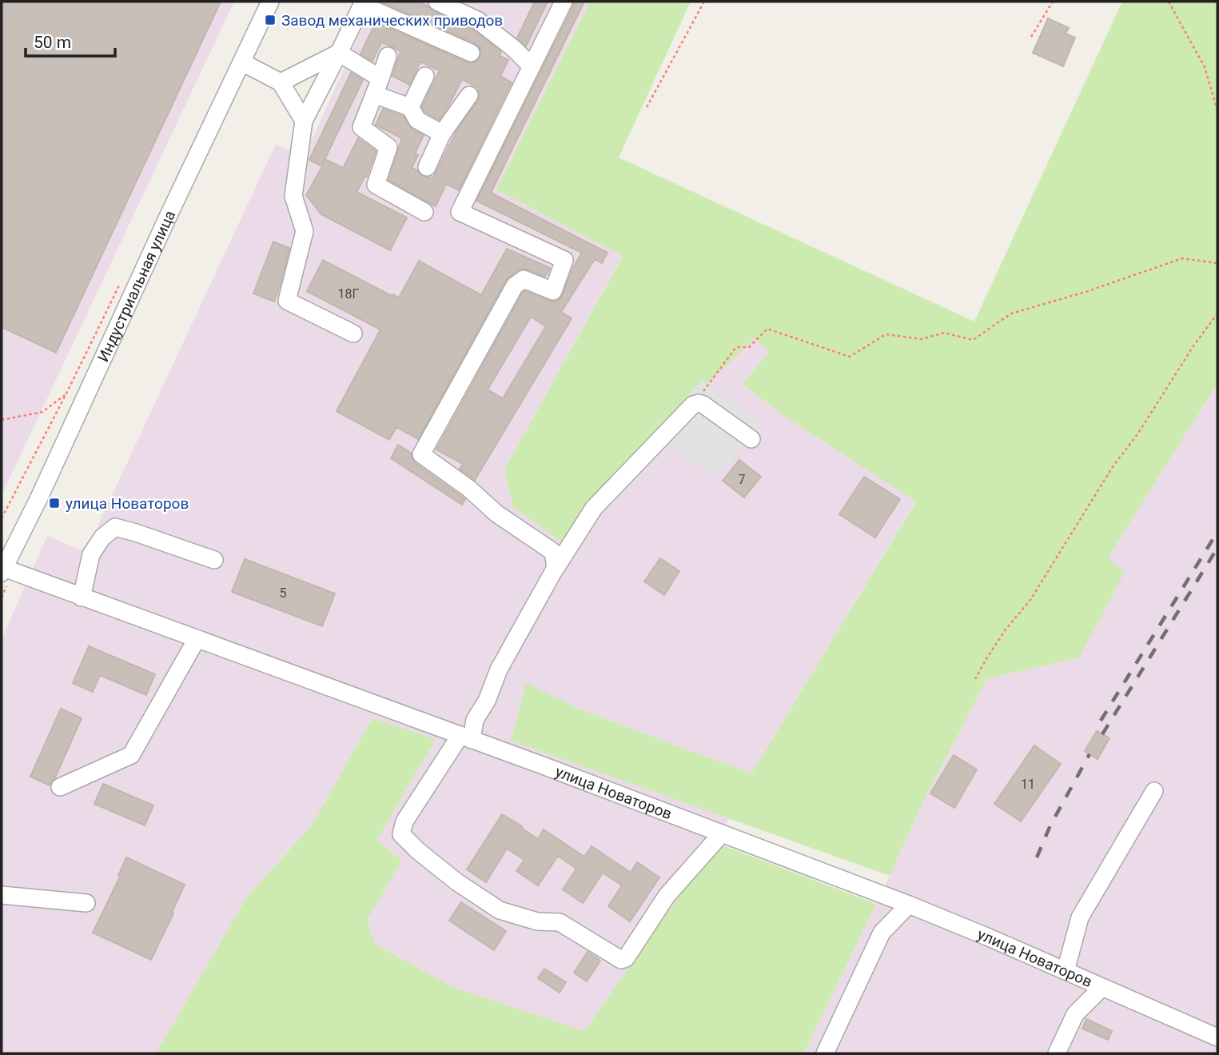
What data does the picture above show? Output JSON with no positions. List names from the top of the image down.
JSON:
{
  "streets": {
    "street": ["Индустриальная улица", "улица Новаторов"]
  },
  "crossings": [
    ["Индустриальная улица", "улица Новаторов"]
  ],
  "places": {
    "transit": ["Завод механических приводов", "улица Новаторов"]
  },
  "house_numbers": [
    "18Г",
    "7",
    "5",
    "11"
  ],
  "scale_bar": "50 m"
}
